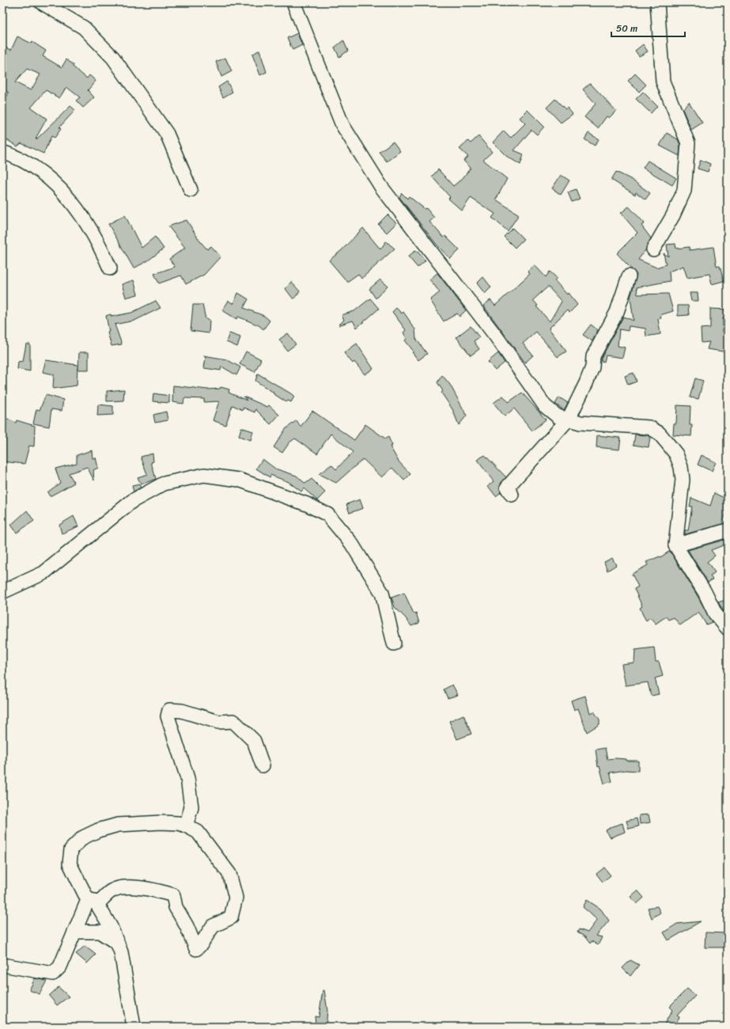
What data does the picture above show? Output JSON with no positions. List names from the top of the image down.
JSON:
{
  "scale_bar": "50 m"
}
